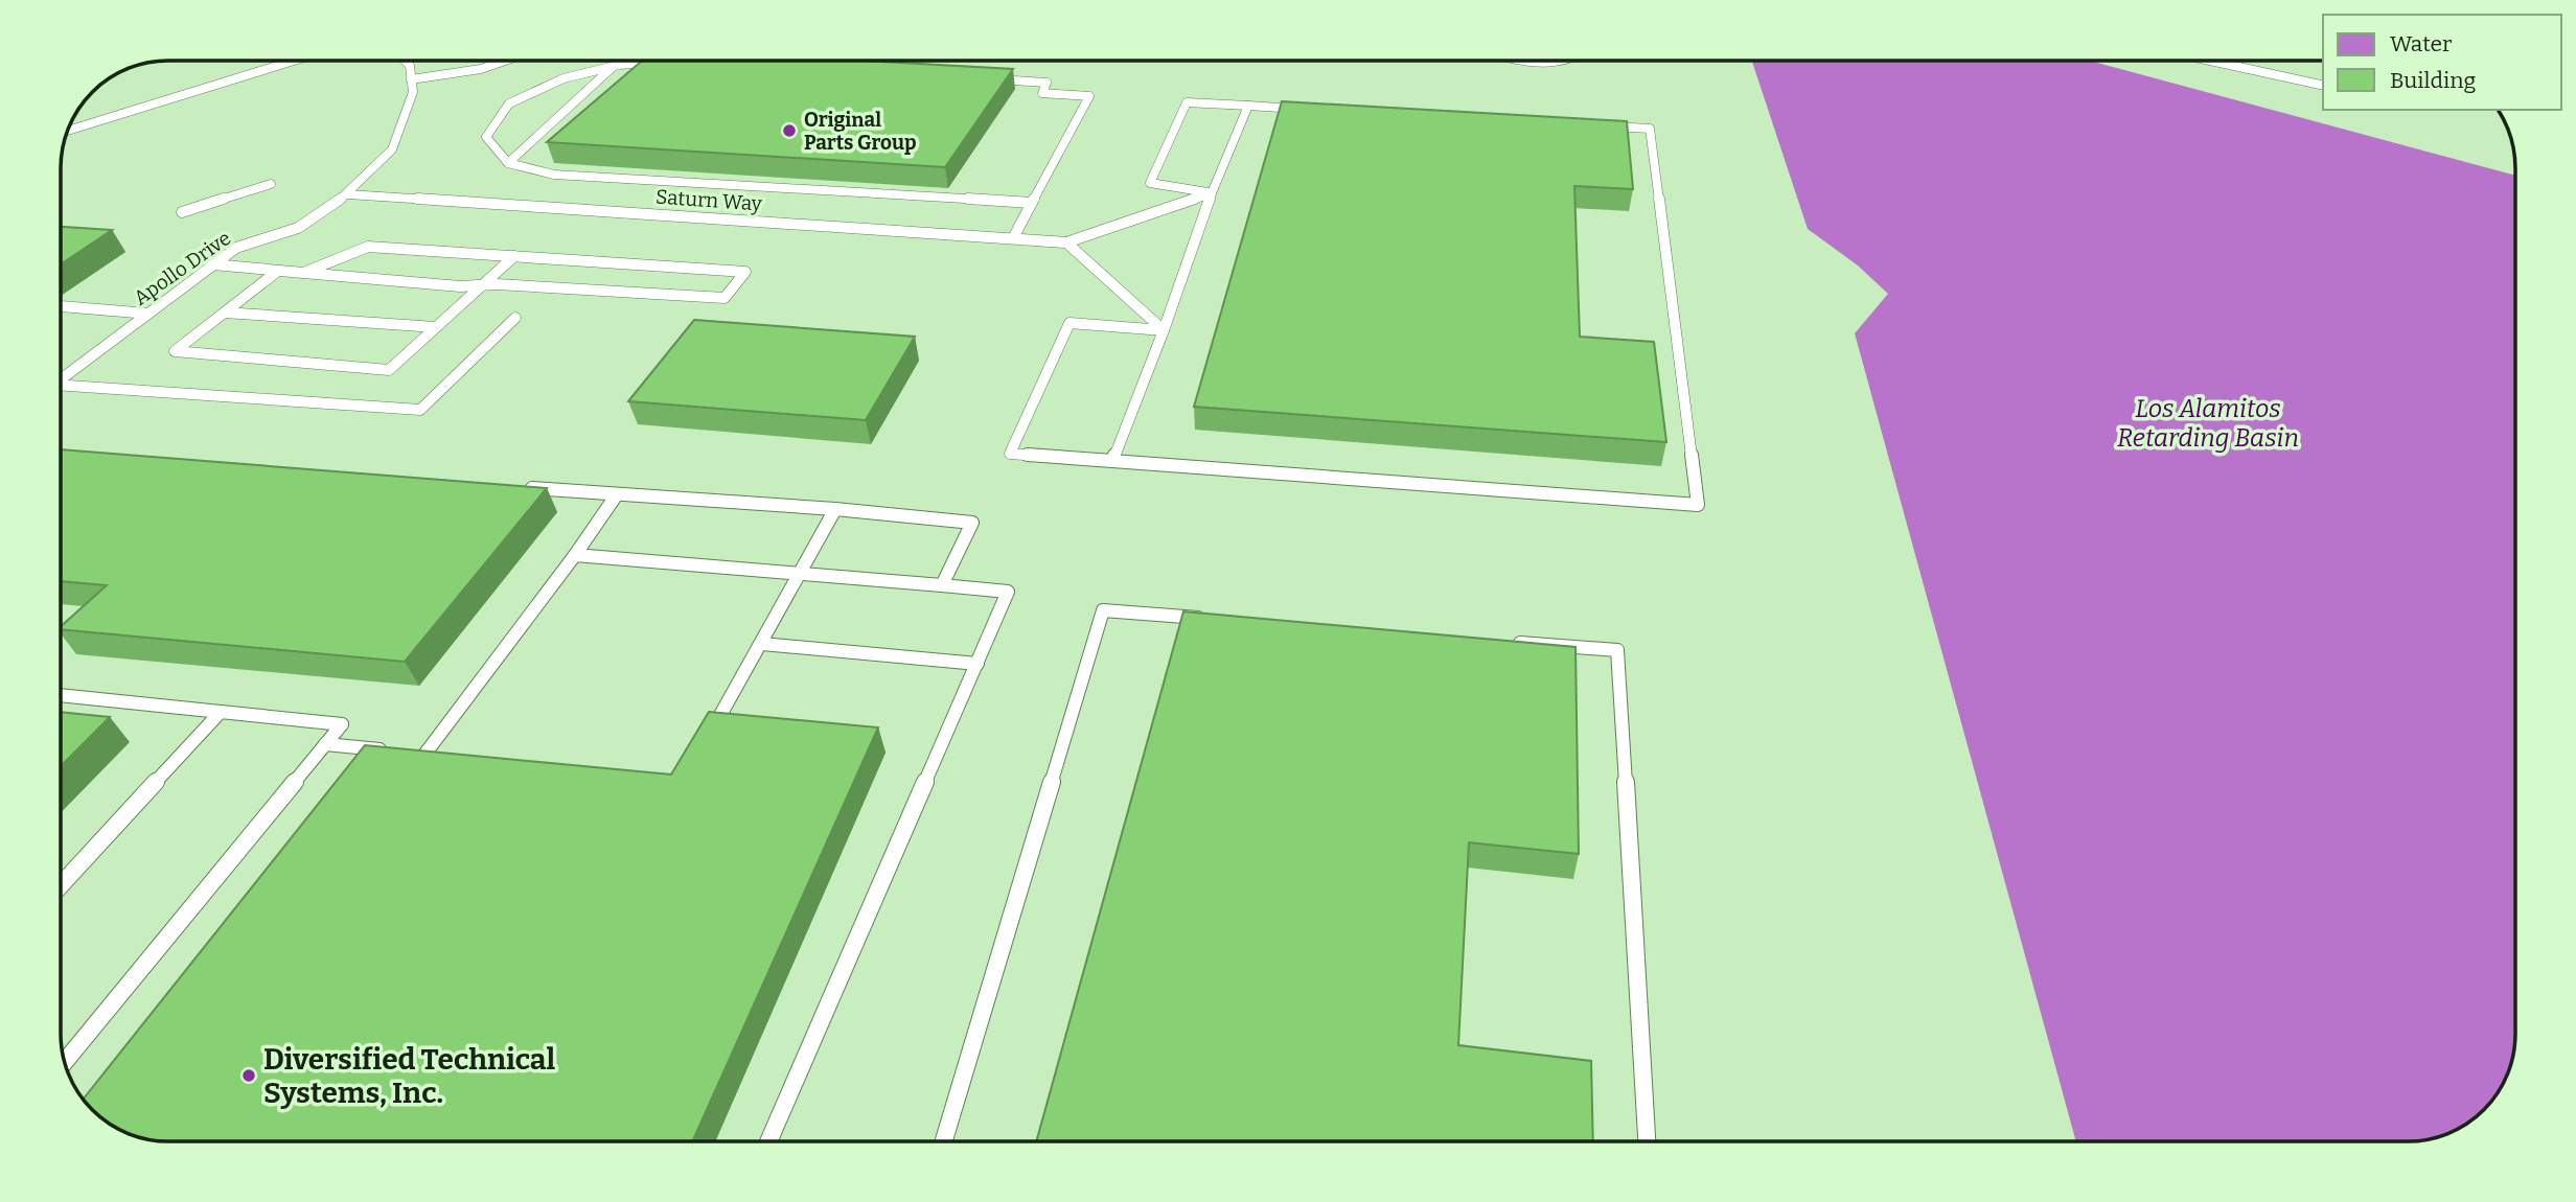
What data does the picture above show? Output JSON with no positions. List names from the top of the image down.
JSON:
{
  "streets": {
    "lane": ["Saturn Way", "Apollo Drive"]
  },
  "crossings": [
    ["Saturn Way", "Apollo Drive"]
  ],
  "water": ["Los Alamitos Retarding Basin"],
  "places": ["Original Parts Group", "Diversified Technical Systems, Inc."],
  "legend": ["Water", "Building"]
}
